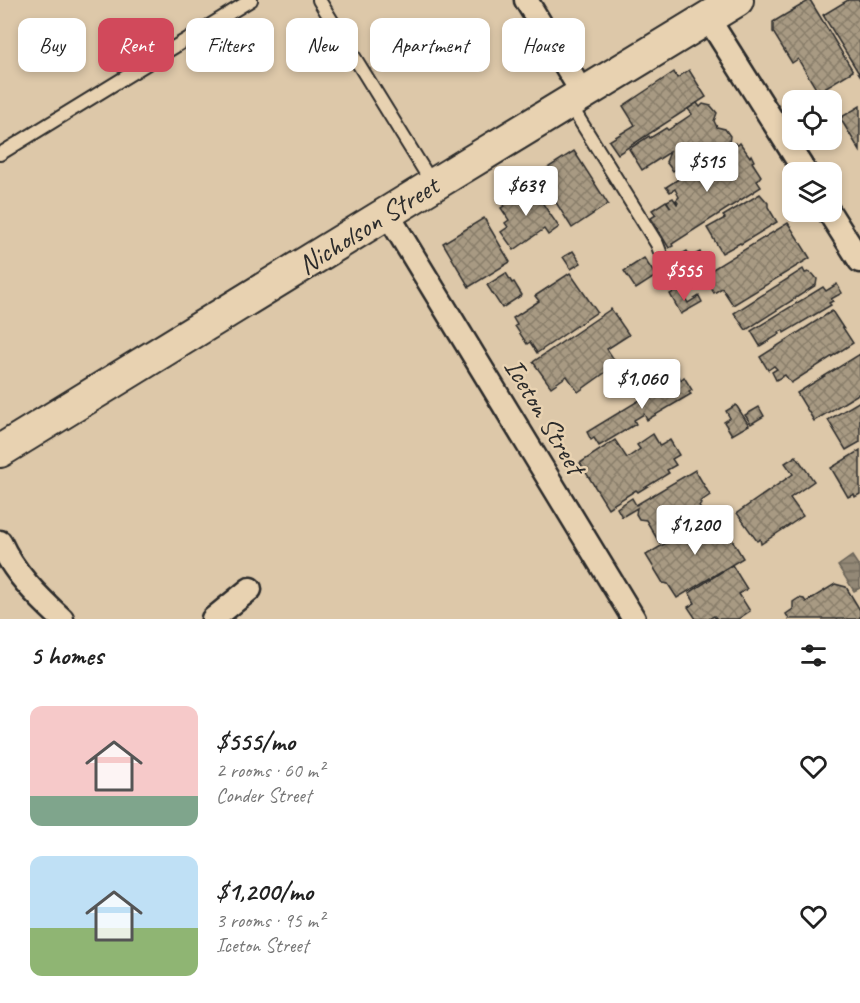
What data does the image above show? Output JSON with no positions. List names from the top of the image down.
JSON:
{
  "streets": {
    "street": ["Nicholson Street", "Iceton Street"]
  },
  "crossings": [
    ["Nicholson Street", "Iceton Street"]
  ],
  "page": {
    "chip": [
      "Buy",
      "Rent",
      "Filters",
      "New",
      "Apartment",
      "House"
    ],
    "price": [
      "$515",
      "$639",
      "$555",
      "$1,060",
      "$1,200"
    ],
    "heading": "5 homes",
    "list": [
      {
        "name": "$555/mo",
        "note": "2 rooms · 60 m² · Conder Street"
      },
      {
        "name": "$1,200/mo",
        "note": "3 rooms · 95 m² · Iceton Street"
      }
    ]
  }
}
